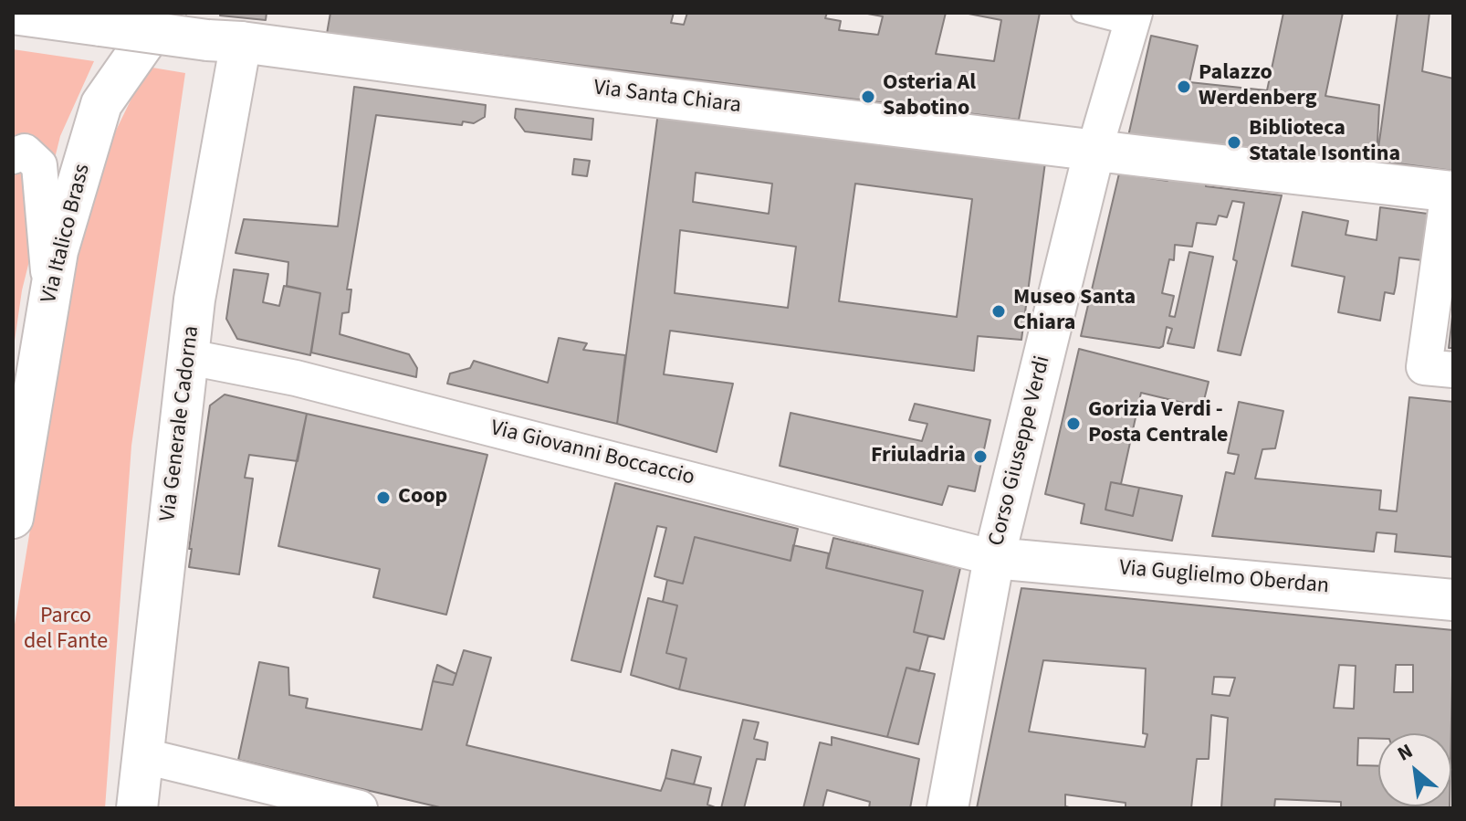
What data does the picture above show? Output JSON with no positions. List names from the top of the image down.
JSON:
{
  "streets": {
    "main road": [
      "Via Santa Chiara",
      "Via Italico Brass",
      "Via Generale Cadorna",
      "Corso Giuseppe Verdi",
      "Via Guglielmo Oberdan"
    ],
    "street": ["Via Giovanni Boccaccio"]
  },
  "crossings": [
    ["Via Santa Chiara", "Via Generale Cadorna"],
    ["Via Santa Chiara", "Corso Giuseppe Verdi"],
    ["Via Generale Cadorna", "Via Giovanni Boccaccio"],
    ["Corso Giuseppe Verdi", "Via Giovanni Boccaccio"],
    ["Corso Giuseppe Verdi", "Via Guglielmo Oberdan"],
    ["Via Giovanni Boccaccio", "Via Guglielmo Oberdan"]
  ],
  "parks": ["Parco del Fante"],
  "places": [
    "Palazzo Werdenberg",
    "Osteria Al Sabotino",
    "Biblioteca Statale Isontina",
    "Museo Santa Chiara",
    "Gorizia Verdi - Posta Centrale",
    "Friuladria",
    "Coop"
  ],
  "north": "top left"
}
